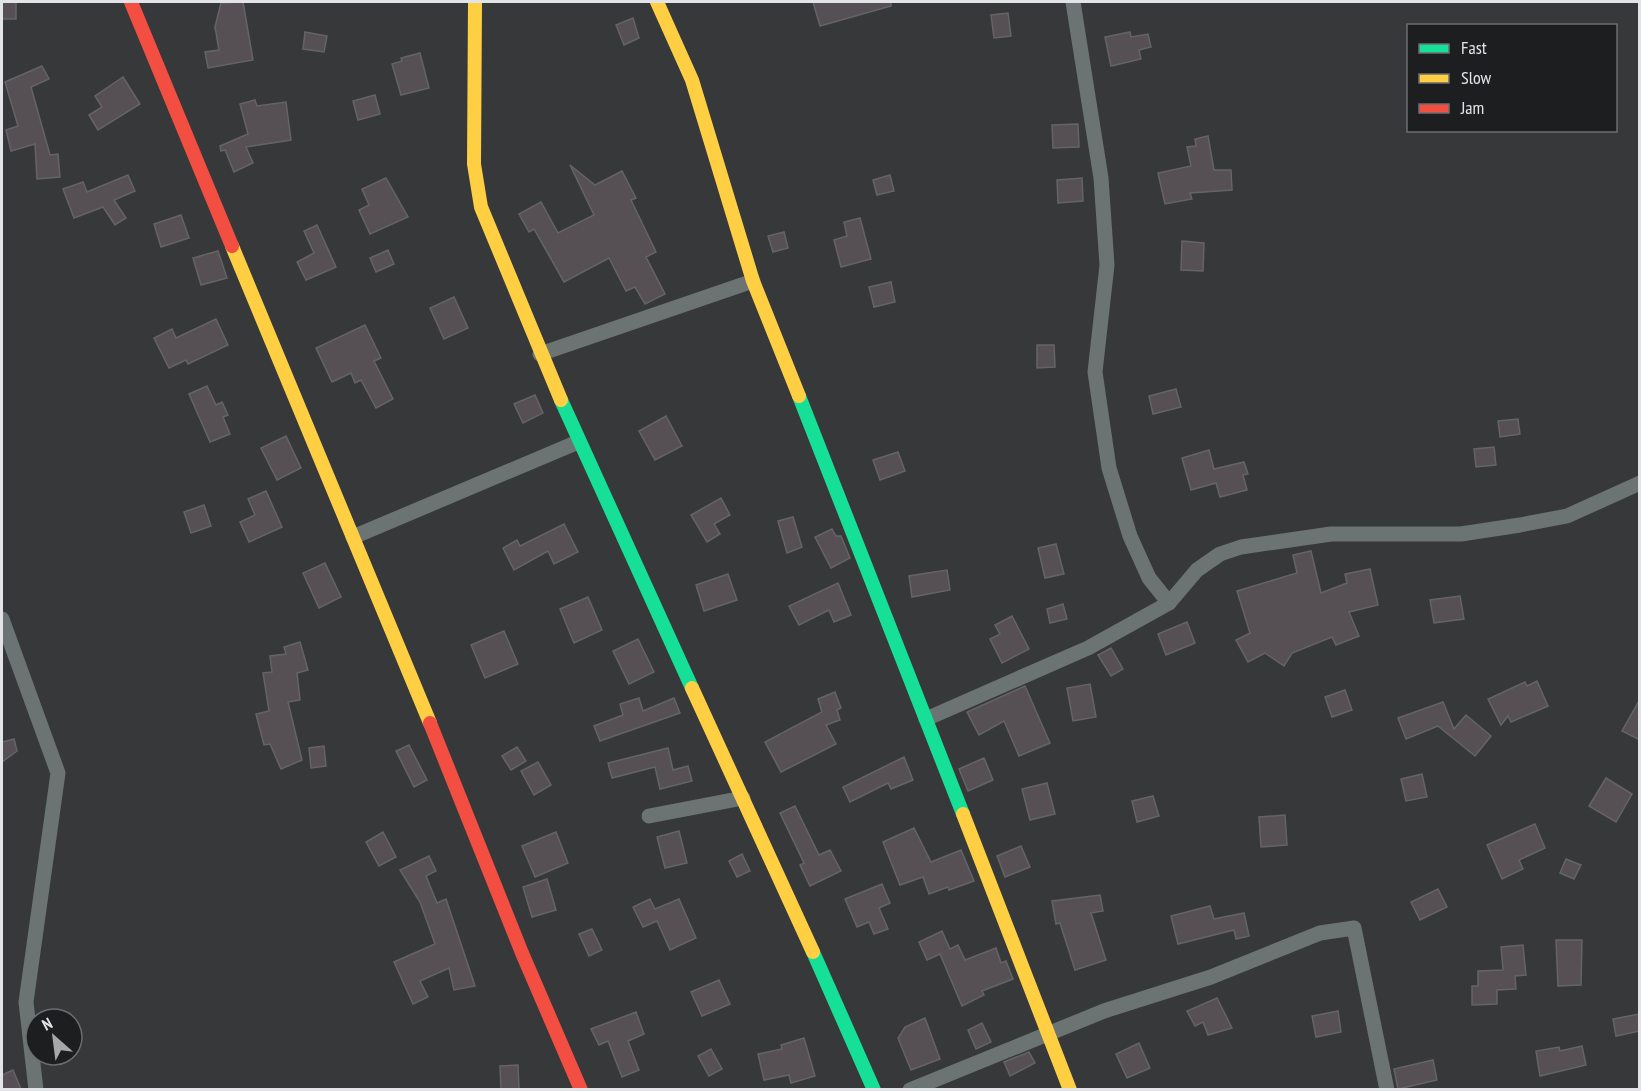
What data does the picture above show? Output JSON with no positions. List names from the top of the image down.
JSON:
{
  "legend": ["Fast", "Slow", "Jam"],
  "north": "top left"
}
